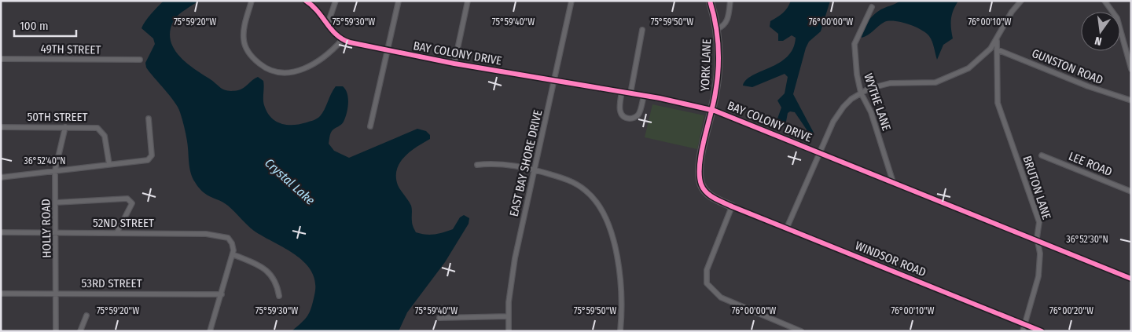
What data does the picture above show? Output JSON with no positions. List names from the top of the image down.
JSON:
{
  "streets": {
    "street": [
      "49TH STREET",
      "BAY COLONY DRIVE",
      "YORK LANE",
      "GUNSTON ROAD",
      "WYTHE LANE",
      "50TH STREET",
      "EAST BAY SHORE DRIVE",
      "LEE ROAD",
      "BRUTON LANE",
      "52ND STREET",
      "HOLLY ROAD",
      "WINDSOR ROAD",
      "53RD STREET"
    ]
  },
  "crossings": [
    ["BAY COLONY DRIVE", "YORK LANE"],
    ["BAY COLONY DRIVE", "WYTHE LANE"],
    ["BAY COLONY DRIVE", "EAST BAY SHORE DRIVE"],
    ["BAY COLONY DRIVE", "BRUTON LANE"],
    ["YORK LANE", "WINDSOR ROAD"],
    ["GUNSTON ROAD", "BRUTON LANE"],
    ["50TH STREET", "HOLLY ROAD"],
    ["BRUTON LANE", "WINDSOR ROAD"],
    ["52ND STREET", "HOLLY ROAD"],
    ["HOLLY ROAD", "53RD STREET"]
  ],
  "water": ["Crystal Lake"],
  "scale_bar": "100 m",
  "north": "bottom",
  "coordinates": [
    "76°00'00\"W",
    "75°59'20\"W",
    "75°59'30\"W",
    "75°59'40\"W",
    "75°59'50\"W",
    "76°00'10\"W",
    "36°52'40\"N",
    "36°52'30\"N",
    "76°00'20\"W"
  ]
}
